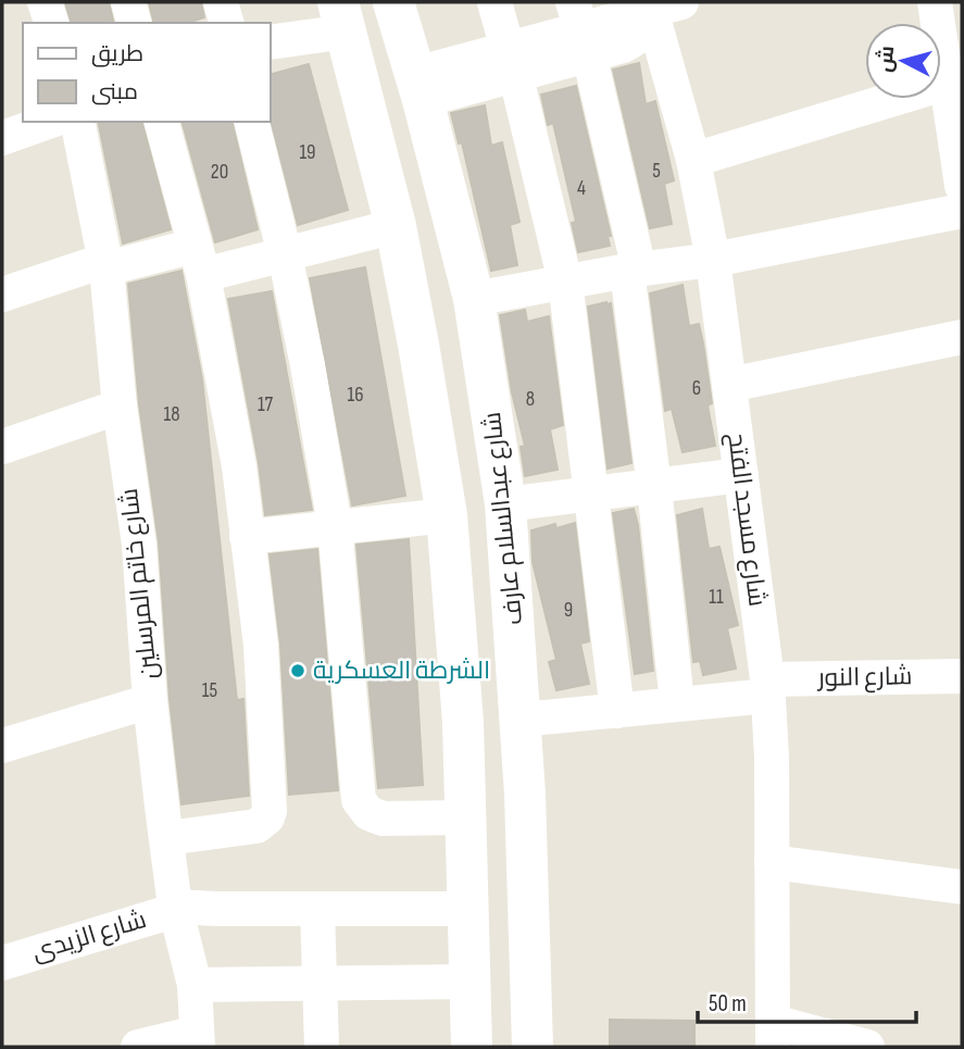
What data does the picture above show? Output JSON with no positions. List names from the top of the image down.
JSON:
{
  "streets": {
    "main road": ["شارع عبدالسلام عارف"],
    "street": [
      "شارع مسجد الفتح",
      "شارع خاتم المرسلين",
      "شارع النور",
      "شارع الزيدى"
    ]
  },
  "crossings": [
    ["شارع عبدالسلام عارف", "شارع النور"],
    ["شارع مسجد الفتح", "شارع النور"],
    ["شارع خاتم المرسلين", "شارع الزيدى"]
  ],
  "places": ["الشرطة العسكرية"],
  "house_numbers": [
    "19",
    "5",
    "20",
    "4",
    "6",
    "16",
    "8",
    "17",
    "18",
    "11",
    "9",
    "15"
  ],
  "legend": ["طريق", "مبنى"],
  "scale_bar": "50 m",
  "north": "left"
}
